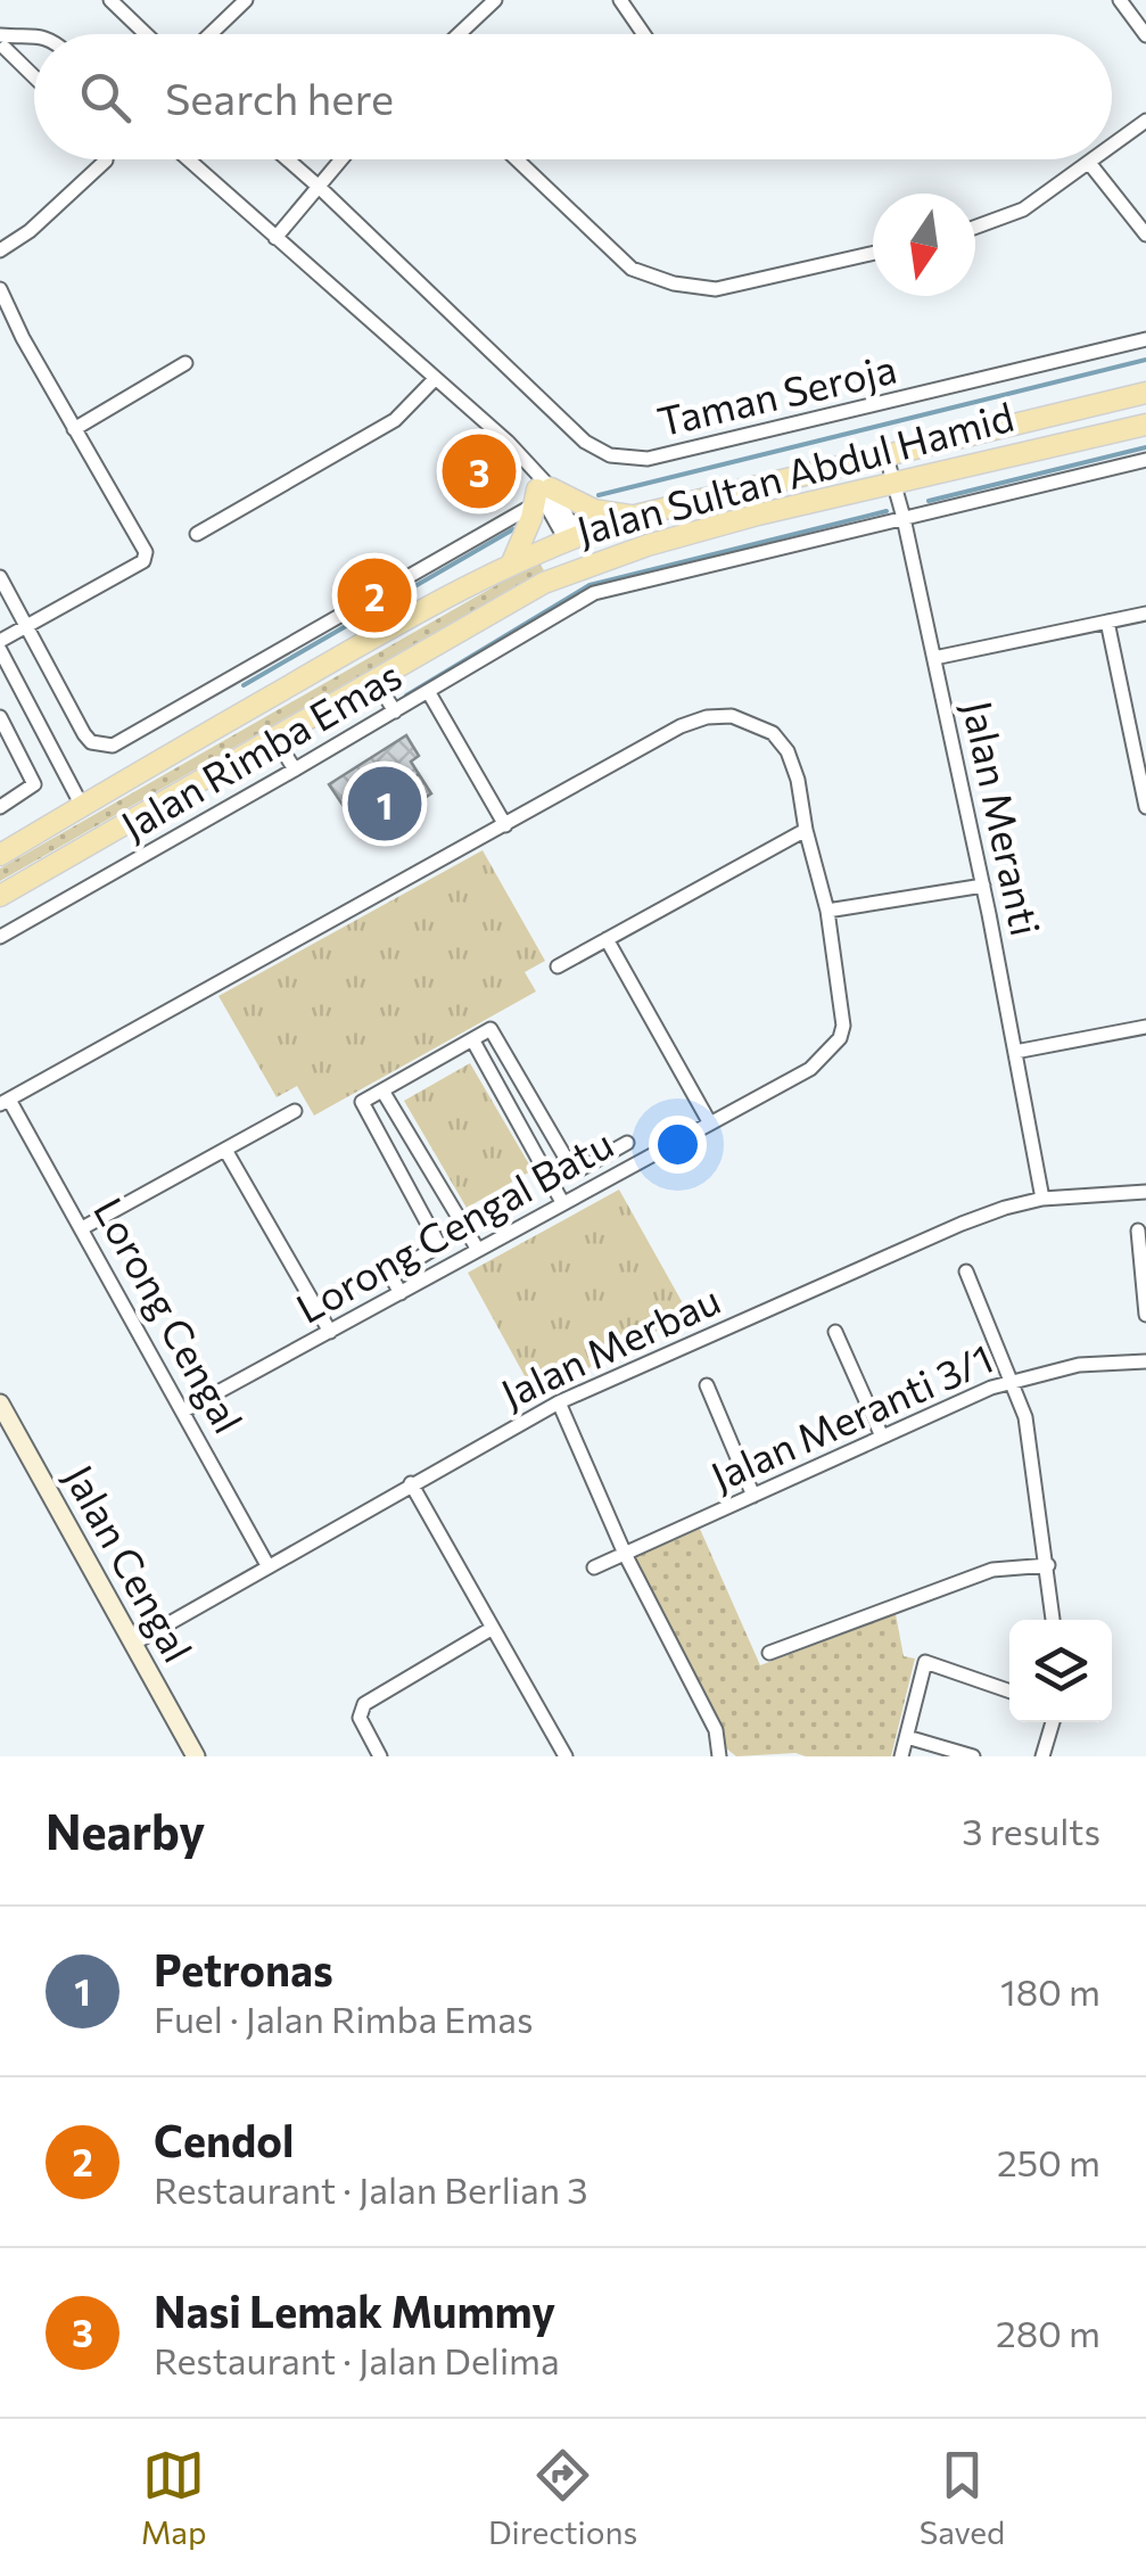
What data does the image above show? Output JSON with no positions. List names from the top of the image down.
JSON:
{
  "streets": {
    "main road": ["Jalan Sultan Abdul Hamid"],
    "street": [
      "Taman Seroja",
      "Jalan Rimba Emas",
      "Jalan Meranti",
      "Lorong Cengal Batu",
      "Lorong Cengal",
      "Jalan Merbau",
      "Jalan Meranti 3/1",
      "Jalan Cengal"
    ]
  },
  "crossings": [
    ["Jalan Sultan Abdul Hamid", "Jalan Meranti"],
    ["Jalan Rimba Emas", "Jalan Meranti"],
    ["Jalan Meranti", "Jalan Merbau"],
    ["Lorong Cengal Batu", "Lorong Cengal"],
    ["Lorong Cengal", "Jalan Merbau"],
    ["Jalan Merbau", "Jalan Cengal"]
  ],
  "north": "bottom",
  "page": {
    "search": "Search here",
    "pins": ["3", "2", "1"],
    "heading": ["Nearby", "3 results"],
    "list": [
      {
        "mark": "1",
        "name": "Petronas",
        "note": "Fuel · Jalan Rimba Emas",
        "value": "180 m"
      },
      {
        "mark": "2",
        "name": "Cendol",
        "note": "Restaurant · Jalan Berlian 3",
        "value": "250 m"
      },
      {
        "mark": "3",
        "name": "Nasi Lemak Mummy",
        "note": "Restaurant · Jalan Delima",
        "value": "280 m"
      }
    ],
    "nav": ["Map", "Directions", "Saved"]
  }
}
